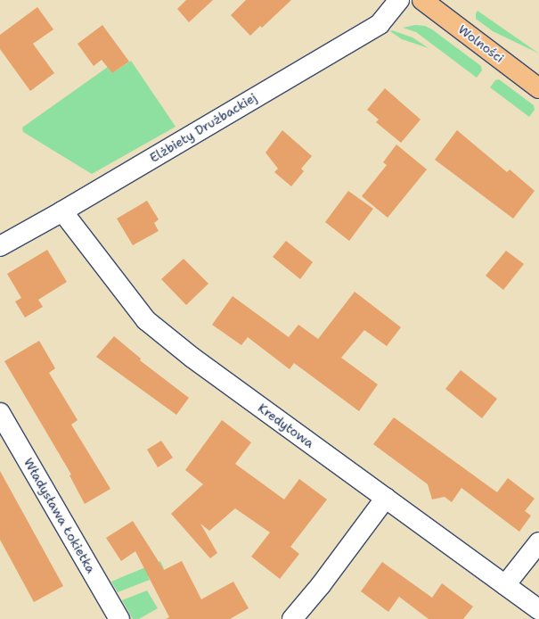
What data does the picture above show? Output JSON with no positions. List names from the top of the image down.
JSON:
{
  "streets": {
    "main road": ["Wolności"],
    "street": ["Elżbiety Drużbackiej", "Kredytowa", "Władysława Łokietka"]
  },
  "crossings": [
    ["Elżbiety Drużbackiej", "Kredytowa"]
  ]
}
